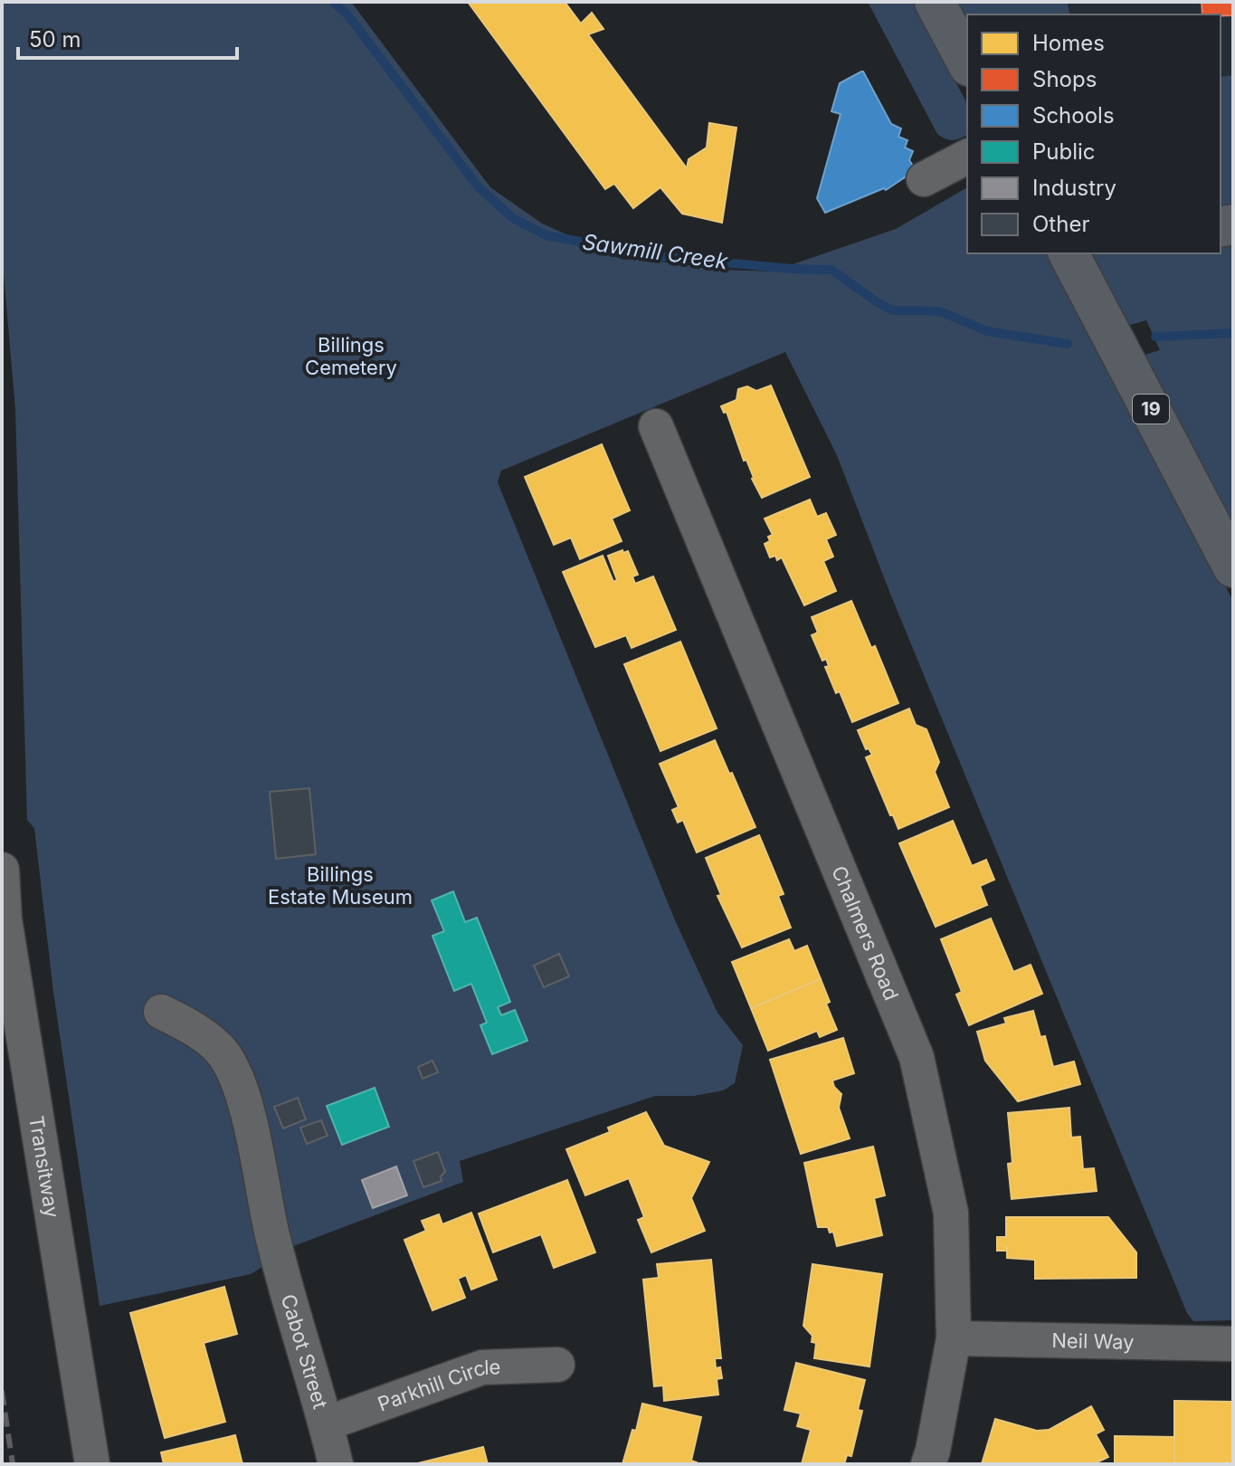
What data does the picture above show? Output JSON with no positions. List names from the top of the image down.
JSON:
{
  "streets": {
    "main road": ["19"],
    "street": [
      "Chalmers Road",
      "Transitway",
      "Neil Way",
      "Cabot Street",
      "Parkhill Circle"
    ]
  },
  "crossings": [
    ["Chalmers Road", "Neil Way"],
    ["Cabot Street", "Parkhill Circle"]
  ],
  "water": ["Sawmill Creek"],
  "parks": ["Billings Cemetery", "Billings Estate Museum"],
  "legend": [
    "Homes",
    "Shops",
    "Schools",
    "Public",
    "Industry",
    "Other"
  ],
  "scale_bar": "50 m"
}
